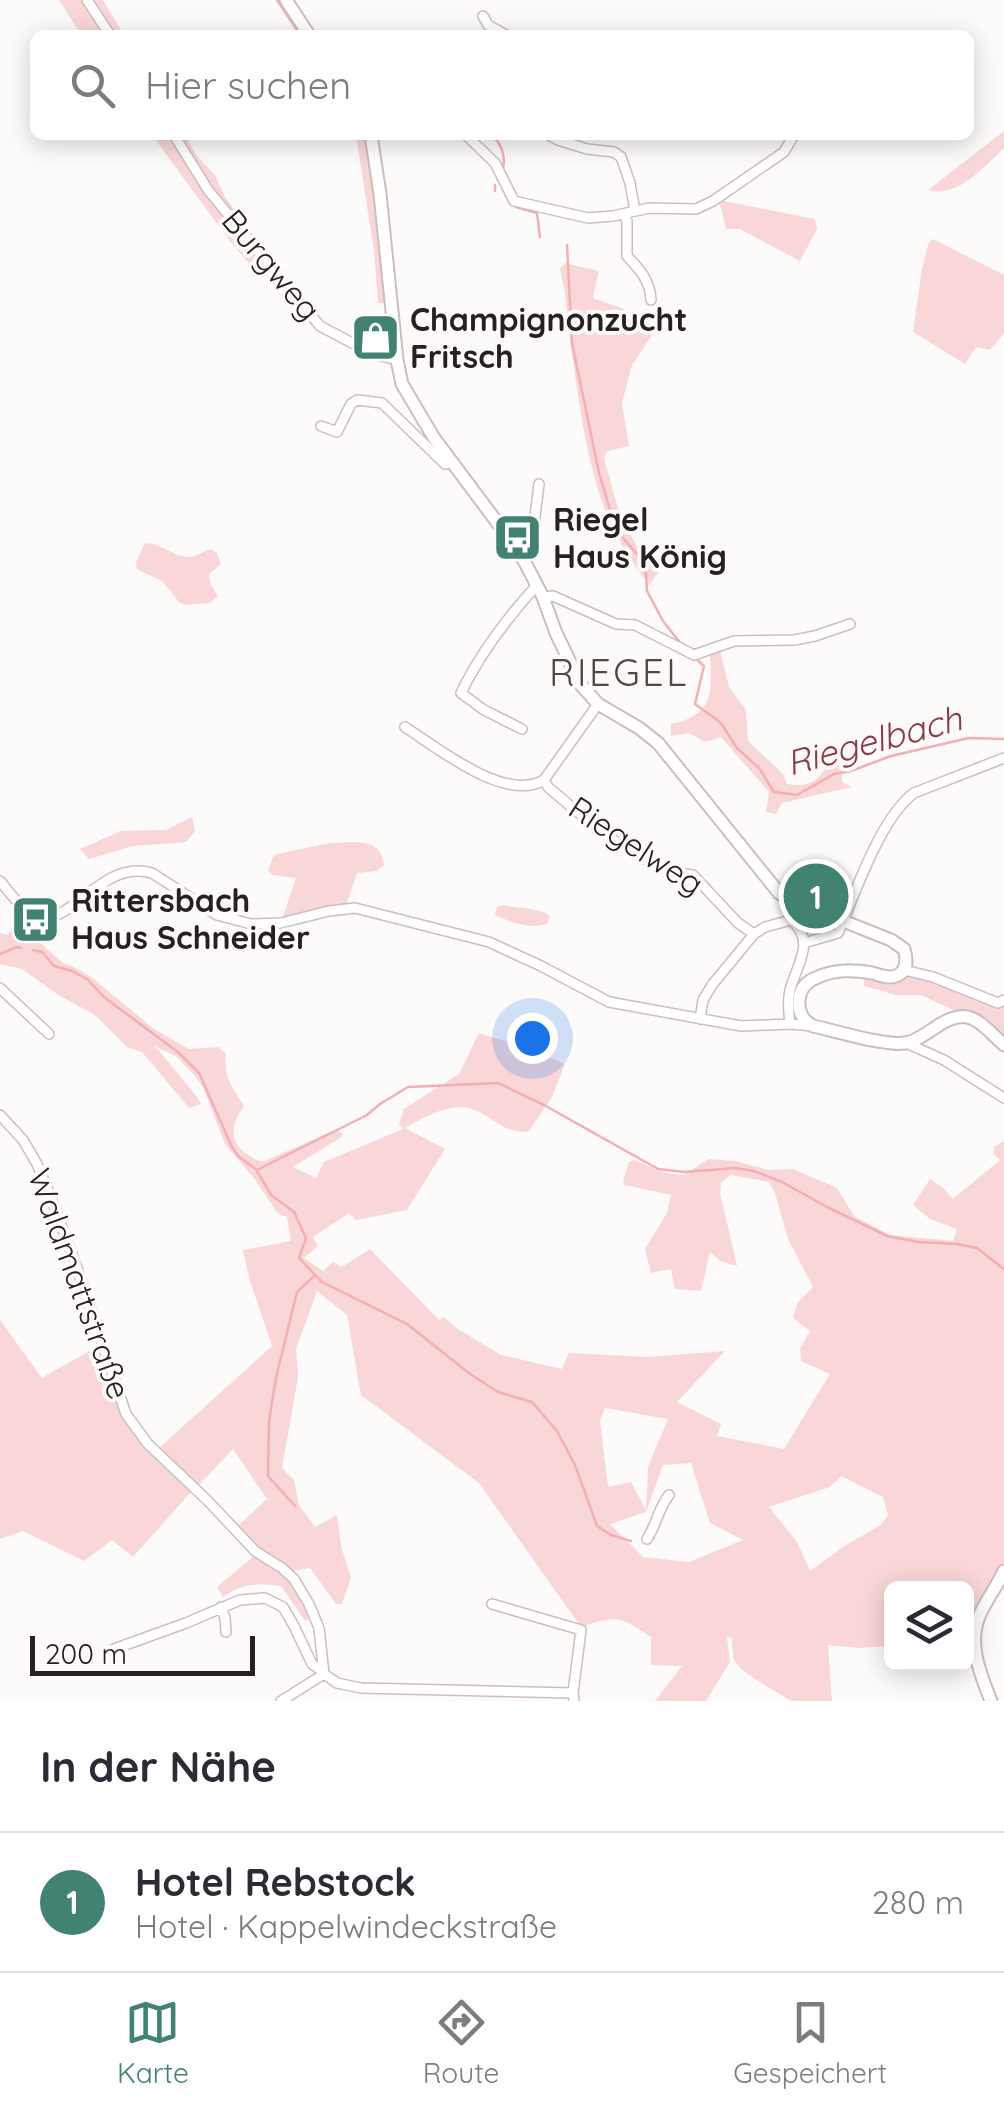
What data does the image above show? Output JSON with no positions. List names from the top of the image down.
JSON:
{
  "streets": {
    "street": ["Burgweg", "Riegelweg", "Waldmattstraße"]
  },
  "districts": ["RIEGEL"],
  "water": ["Riegelbach"],
  "places": {
    "shop": ["Champignonzucht Fritsch"],
    "bus stop": ["Riegel Haus König", "Rittersbach Haus Schneider"]
  },
  "scale_bar": "200 m",
  "page": {
    "search": "Hier suchen",
    "pins": "1",
    "scale": "200 m",
    "heading": "In der Nähe",
    "list": [
      {
        "mark": "1",
        "name": "Hotel Rebstock",
        "note": "Hotel · Kappelwindeckstraße",
        "value": "280 m"
      }
    ],
    "nav": ["Karte", "Route", "Gespeichert"]
  }
}
